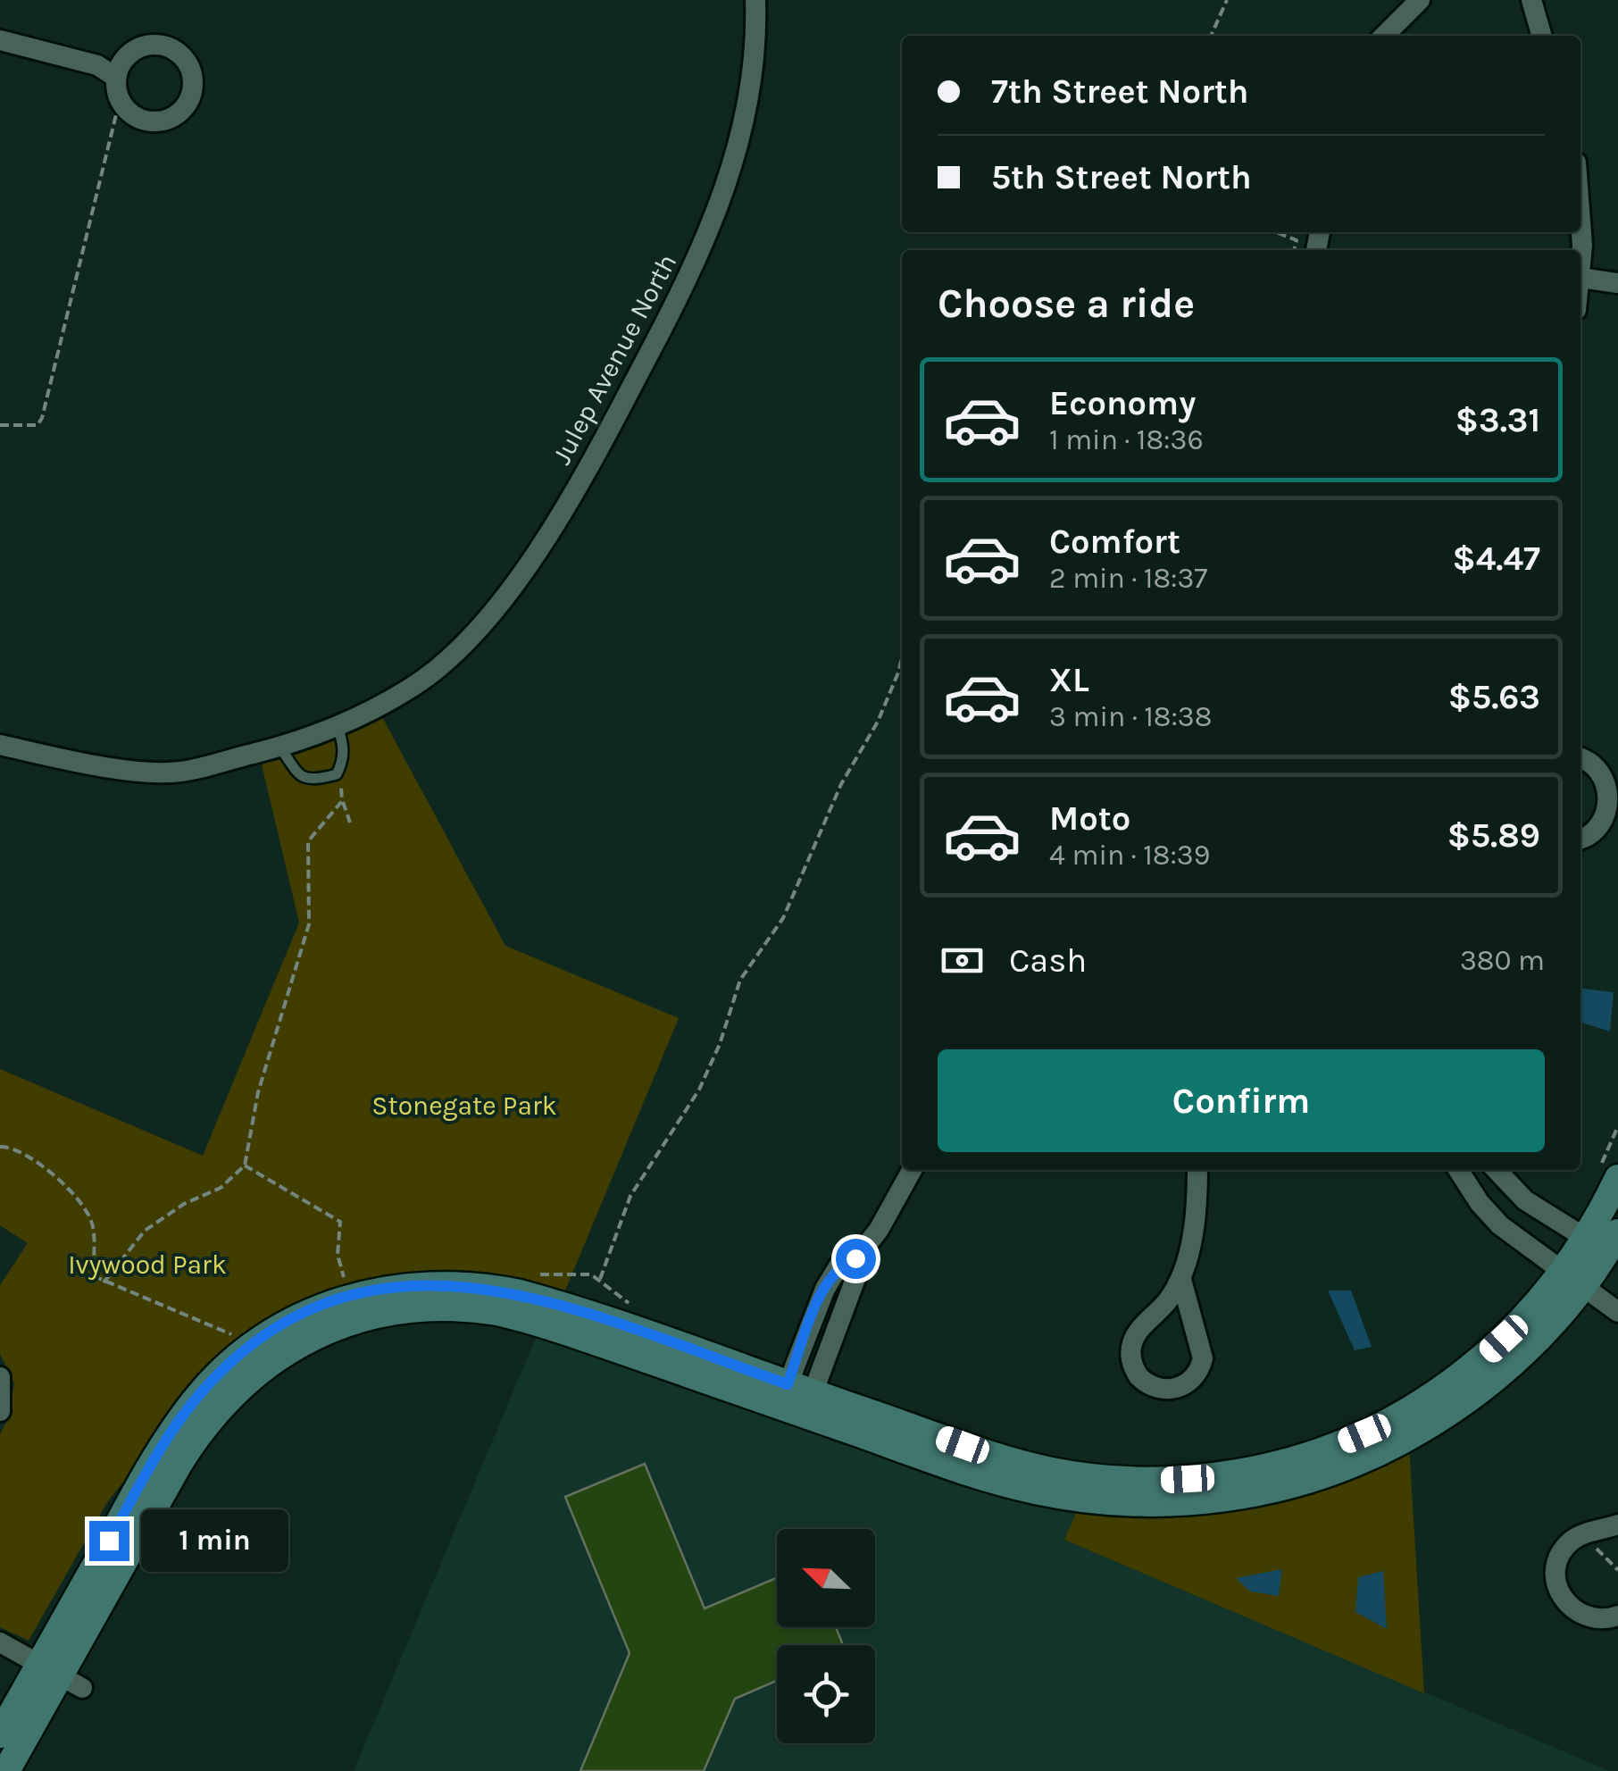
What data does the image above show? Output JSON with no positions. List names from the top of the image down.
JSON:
{
  "streets": {
    "street": ["Julep Avenue North"]
  },
  "parks": ["Stonegate Park", "Ivywood Park"],
  "north": "top left",
  "page": {
    "banner": ["7th Street North", "5th Street North"],
    "heading": "Choose a ride",
    "list": [
      {
        "name": "Economy",
        "note": "1 min · 18:36",
        "value": "$3.31"
      },
      {
        "name": "Comfort",
        "note": "2 min · 18:37",
        "value": "$4.47"
      },
      {
        "name": "XL",
        "note": "3 min · 18:38",
        "value": "$5.63"
      },
      {
        "name": "Moto",
        "note": "4 min · 18:39",
        "value": "$5.89"
      }
    ],
    "pay": ["Cash", "380 m"],
    "buttons": "Confirm",
    "bubble": "1 min"
  }
}
